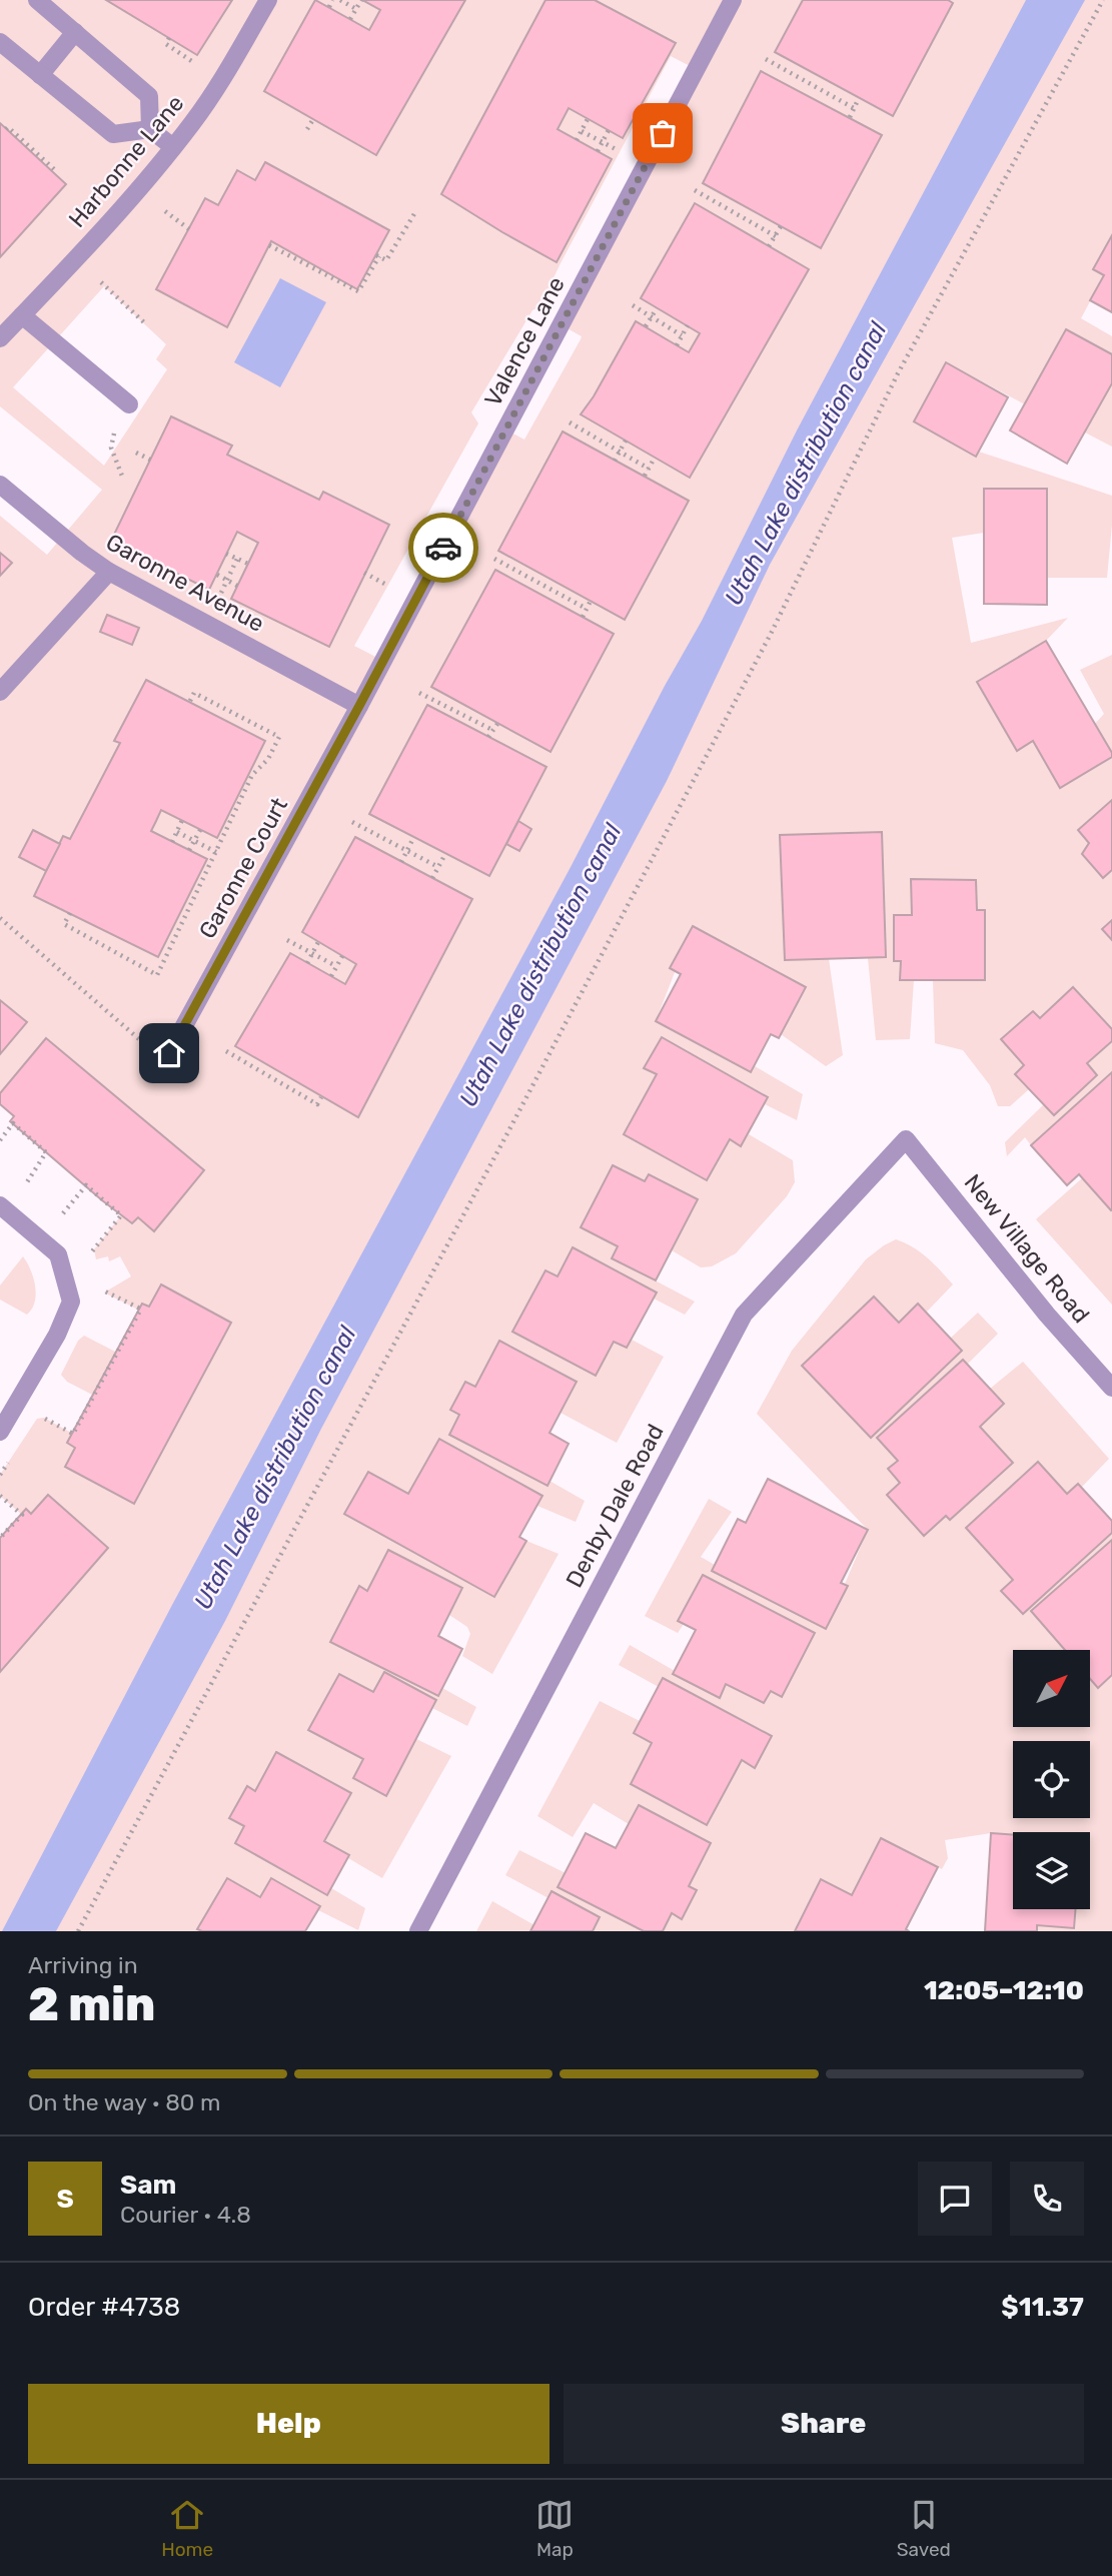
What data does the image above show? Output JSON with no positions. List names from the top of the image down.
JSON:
{
  "streets": {
    "street": [
      "Harbonne Lane",
      "Valence Lane",
      "Garonne Avenue",
      "Garonne Court",
      "New Village Road",
      "Denby Dale Road"
    ]
  },
  "crossings": [
    ["Valence Lane", "Garonne Avenue"],
    ["Valence Lane", "Garonne Court"],
    ["Garonne Avenue", "Garonne Court"],
    ["New Village Road", "Denby Dale Road"]
  ],
  "water": ["Utah Lake distribution canal"],
  "north": "top right",
  "page": {
    "heading": ["2 min", "Arriving in", "12:05–12:10"],
    "panel": [
      "Sam",
      "Courier · 4.8",
      "Order #4738",
      "$11.37"
    ],
    "bar": "On the way · 80 m",
    "round": "S",
    "buttons": ["Help", "Share"],
    "tabs": ["Home", "Map", "Saved"]
  }
}
